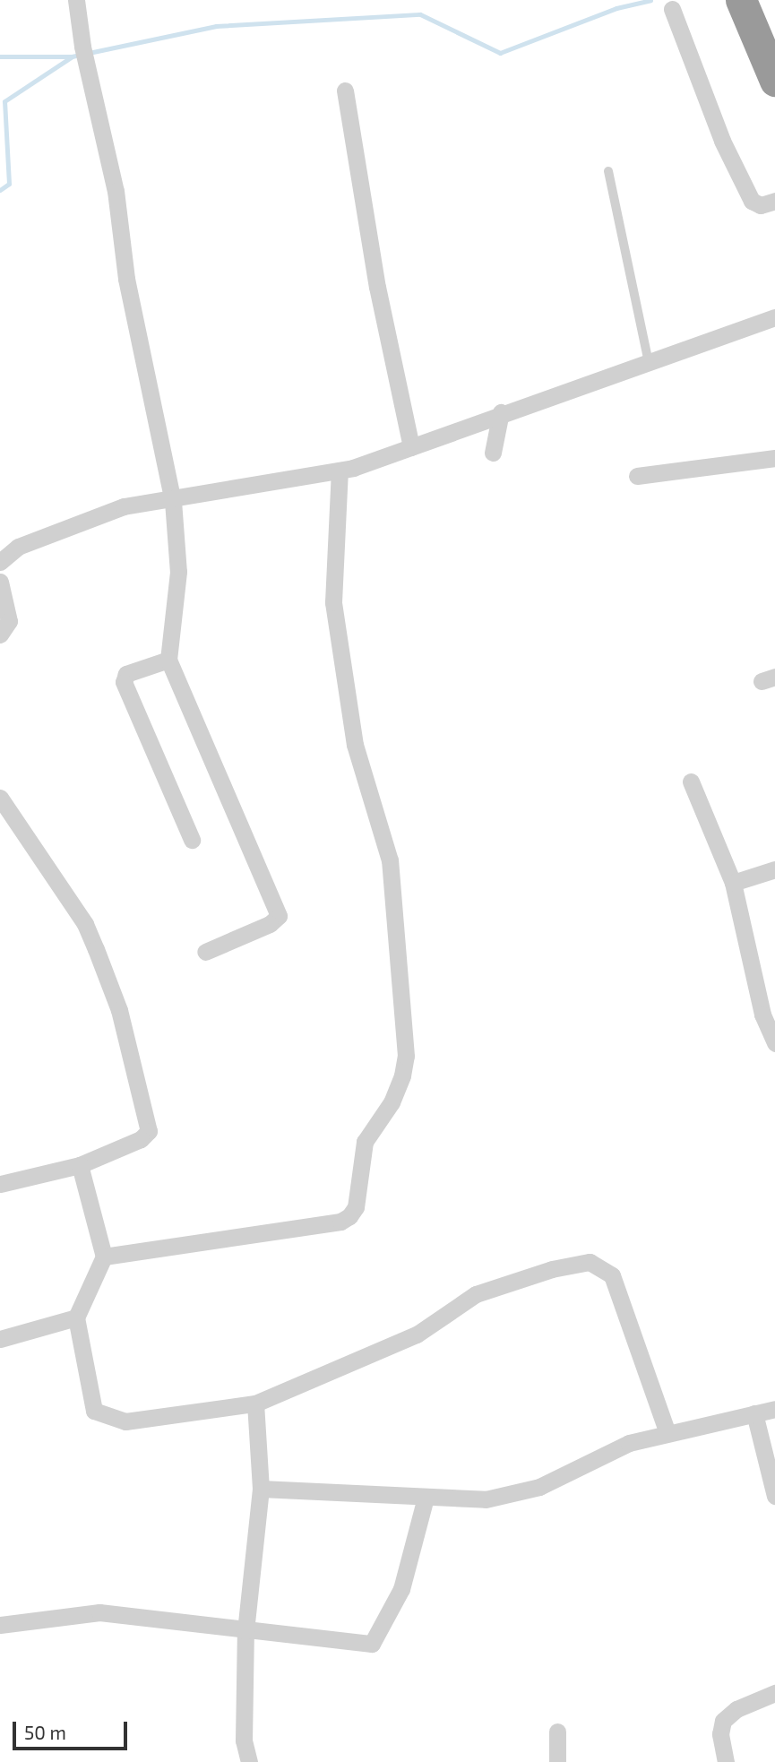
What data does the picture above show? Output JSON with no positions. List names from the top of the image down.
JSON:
{
  "scale_bar": "50 m"
}
